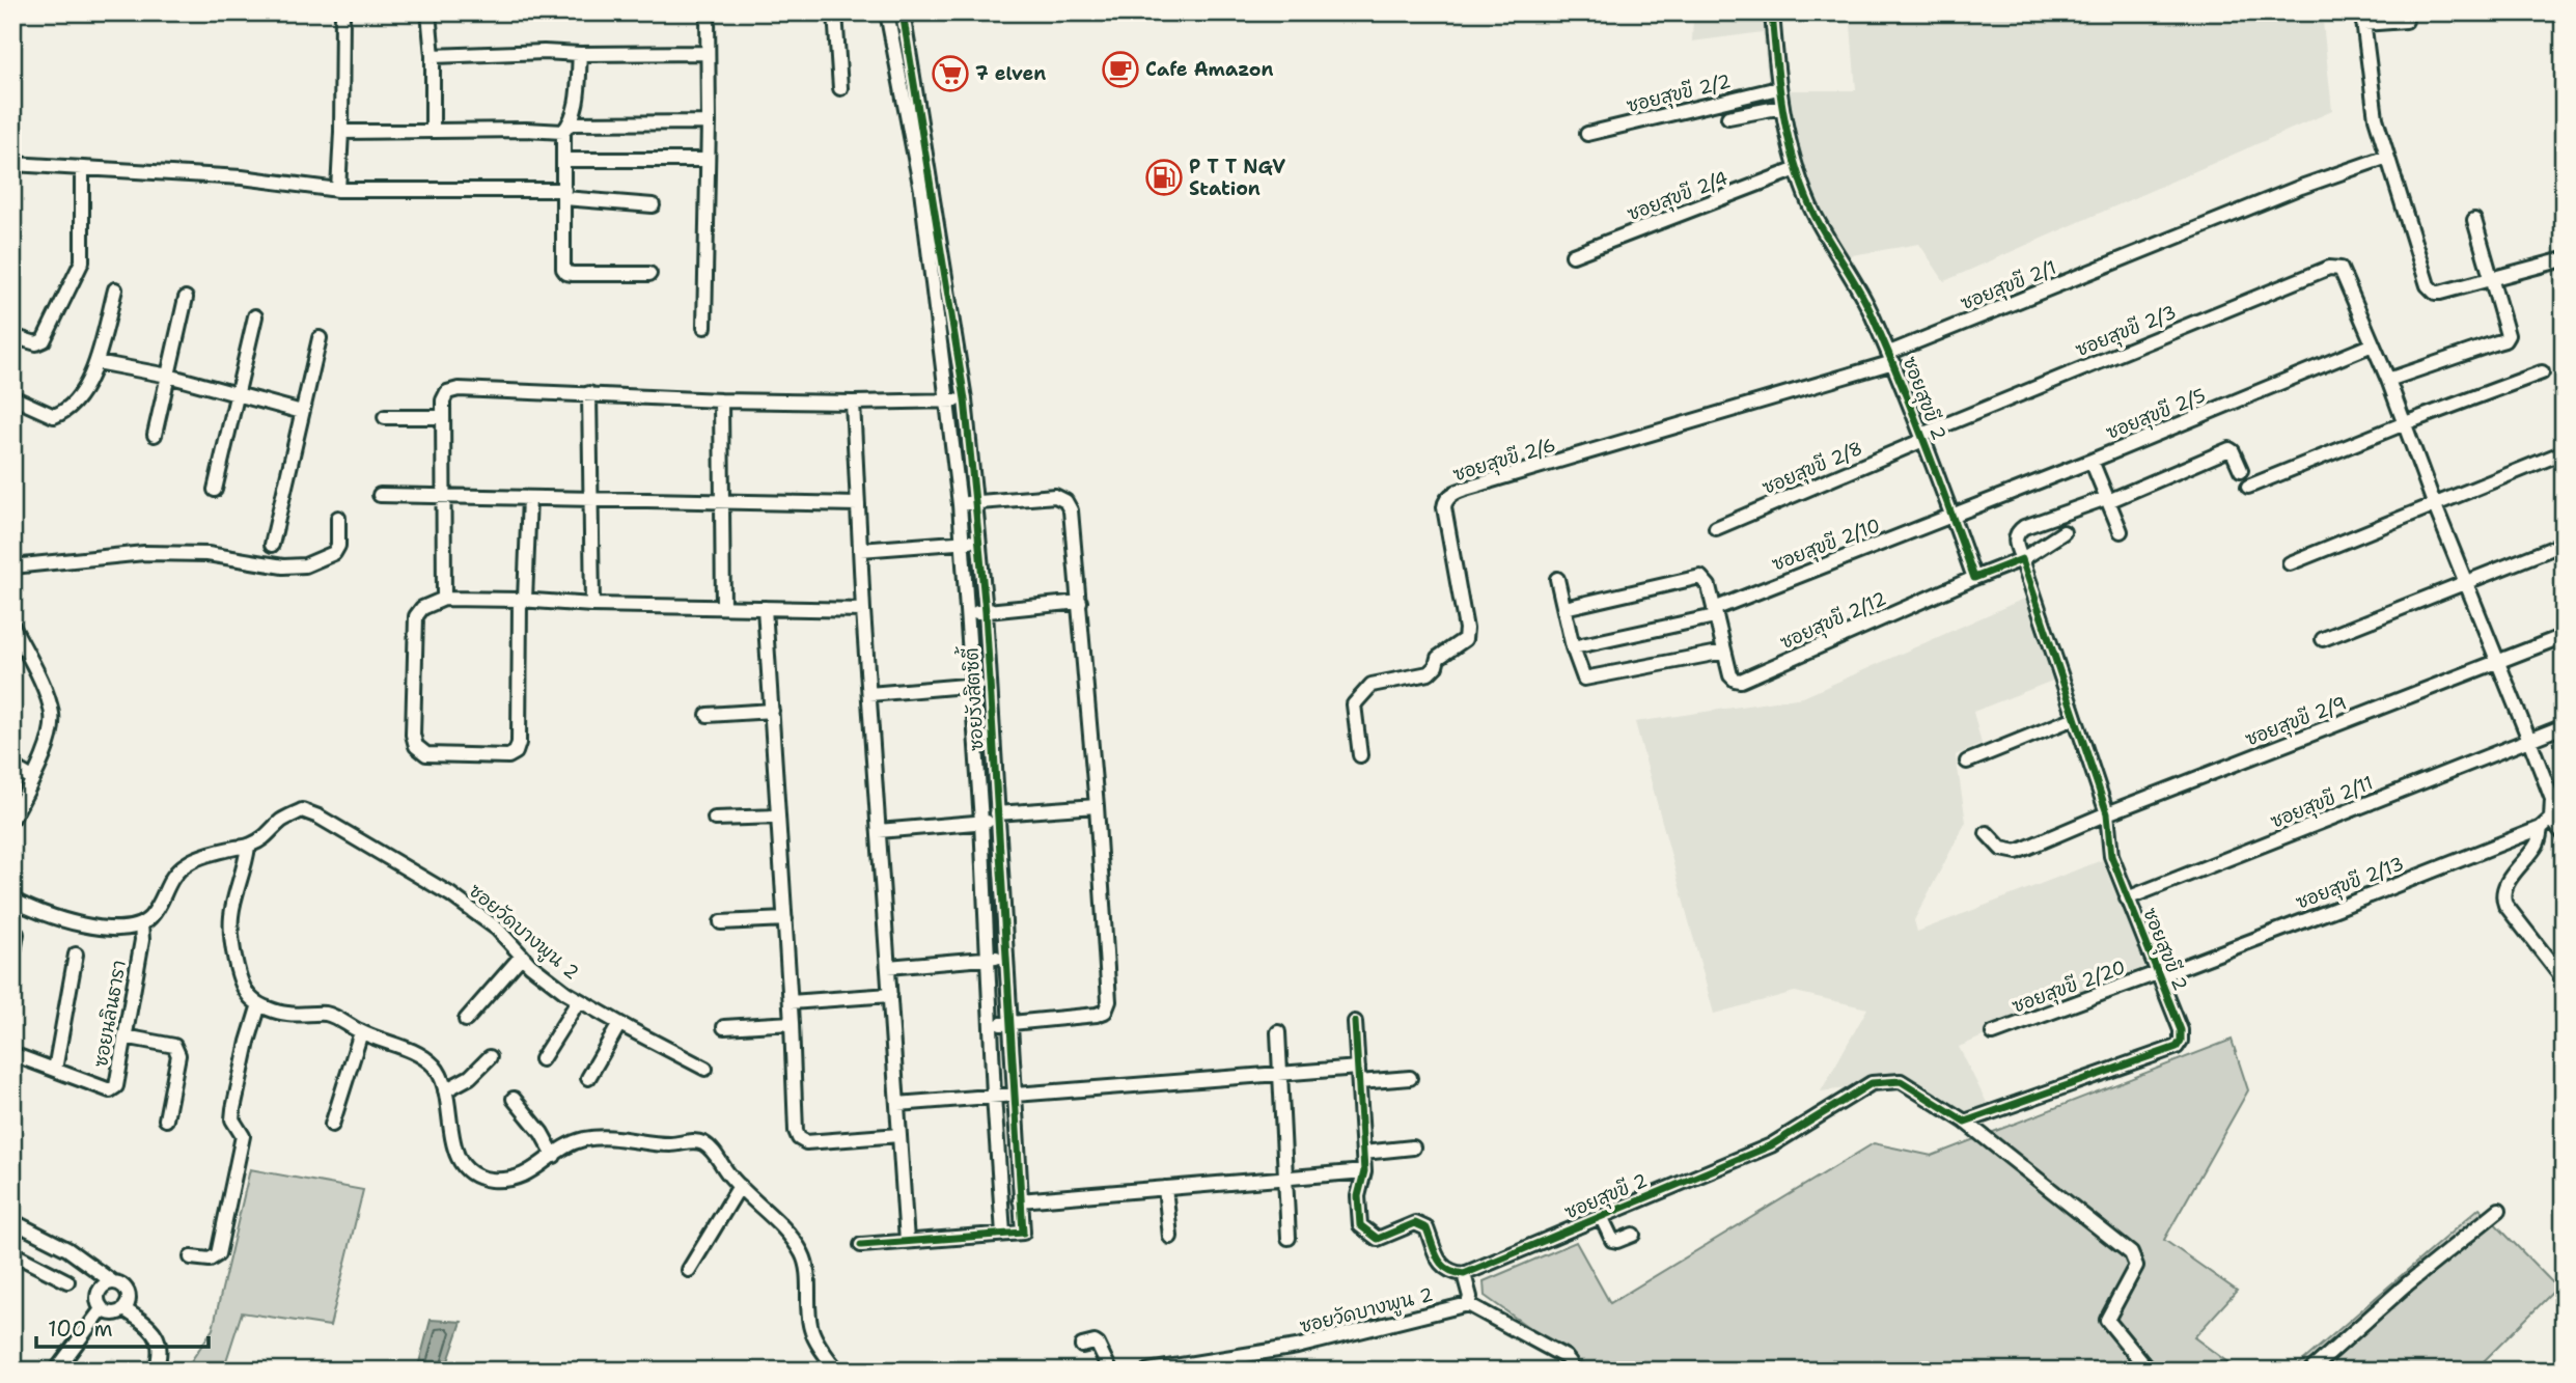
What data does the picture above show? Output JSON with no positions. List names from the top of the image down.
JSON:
{
  "streets": {
    "street": [
      "ซอยสุขขี 2/2",
      "ซอยสุขขี 2/4",
      "ซอยสุขขี 2/1",
      "ซอยสุขขี 2/3",
      "ซอยสุขขี 2",
      "ซอยสุขขี 2/5",
      "ซอยสุขขี 2/6",
      "ซอยสุขขี 2/8",
      "ซอยสุขขี 2/10",
      "ซอยสุขขี 2/12",
      "ซอยรังสิตซิตี้",
      "ซอยสุขขี 2/9",
      "ซอยสุขขี 2/11",
      "ซอยสุขขี 2/13",
      "ซอยวัดบางพูน 2",
      "ซอยสุขขี 2/20",
      "ซอยนลินธารา"
    ]
  },
  "crossings": [
    ["ซอยสุขขี 2/2", "ซอยสุขขี 2"],
    ["ซอยสุขขี 2/4", "ซอยสุขขี 2"],
    ["ซอยสุขขี 2/1", "ซอยสุขขี 2"],
    ["ซอยสุขขี 2/1", "ซอยสุขขี 2/6"],
    ["ซอยสุขขี 2/3", "ซอยสุขขี 2"],
    ["ซอยสุขขี 2/3", "ซอยสุขขี 2/5"],
    ["ซอยสุขขี 2/3", "ซอยสุขขี 2/8"],
    ["ซอยสุขขี 2", "ซอยสุขขี 2/5"],
    ["ซอยสุขขี 2", "ซอยสุขขี 2/6"],
    ["ซอยสุขขี 2", "ซอยสุขขี 2/8"],
    ["ซอยสุขขี 2", "ซอยสุขขี 2/10"],
    ["ซอยสุขขี 2", "ซอยสุขขี 2/12"],
    ["ซอยสุขขี 2", "ซอยสุขขี 2/9"],
    ["ซอยสุขขี 2", "ซอยสุขขี 2/11"],
    ["ซอยสุขขี 2", "ซอยสุขขี 2/13"],
    ["ซอยสุขขี 2", "ซอยสุขขี 2/20"],
    ["ซอยสุขขี 2/5", "ซอยสุขขี 2/10"],
    ["ซอยสุขขี 2/13", "ซอยสุขขี 2/20"],
    ["ซอยวัดบางพูน 2", "ซอยนลินธารา"]
  ],
  "places": {
    "cafe": ["Cafe Amazon"],
    "supermarket": ["7 elven"],
    "fuel station": ["P T T NGV Station"]
  },
  "scale_bar": "100 m"
}
